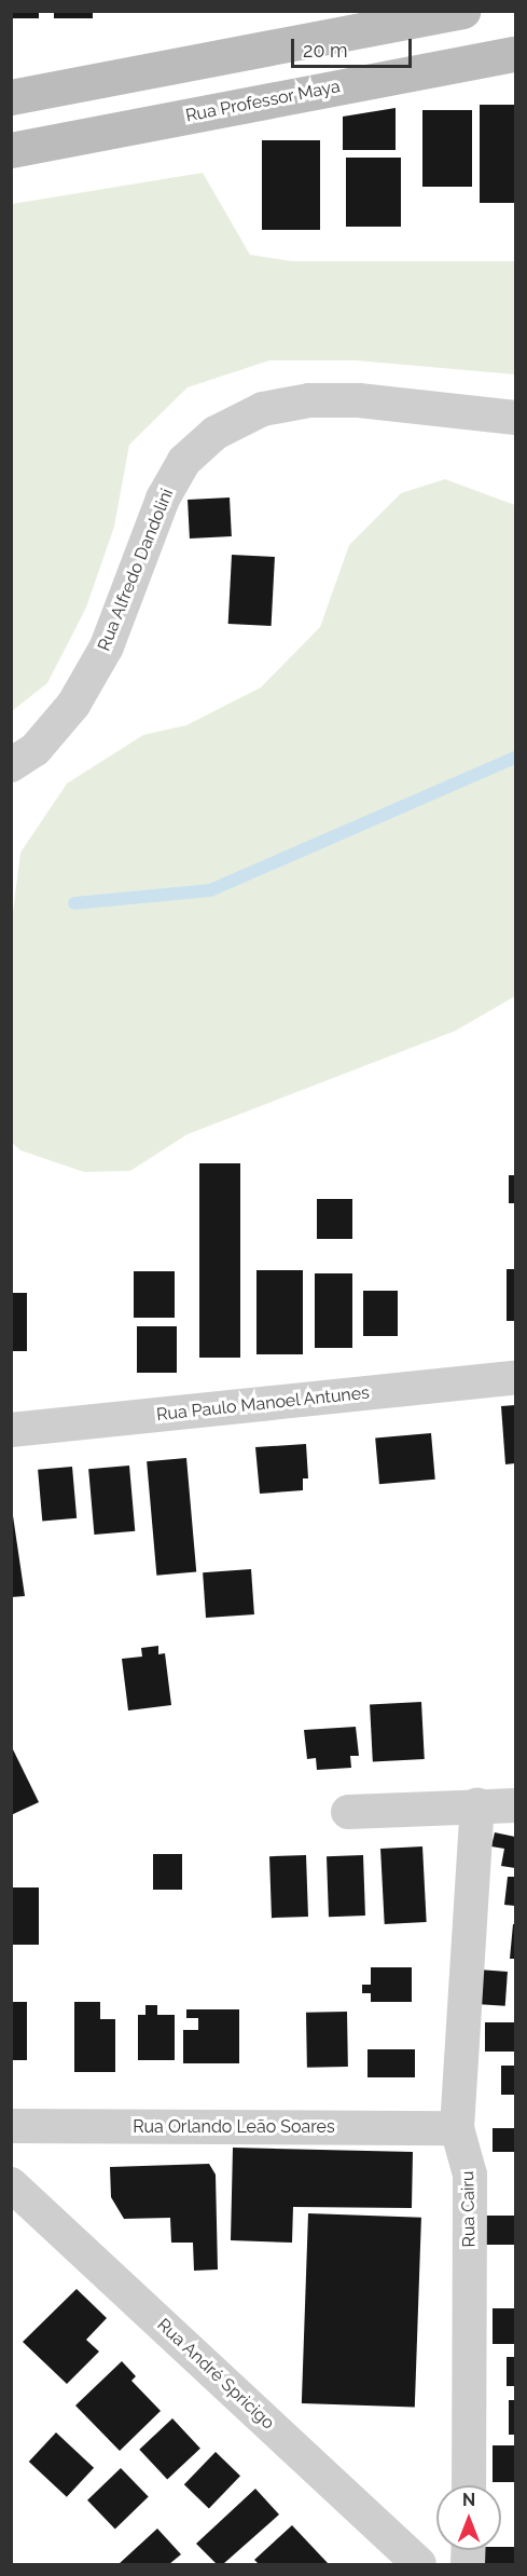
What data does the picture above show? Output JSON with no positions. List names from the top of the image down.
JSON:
{
  "streets": {
    "main road": ["Rua Professor Maya"],
    "street": [
      "Rua Alfredo Dandolini",
      "Rua Paulo Manoel Antunes",
      "Rua Orlando Leão Soares",
      "Rua Cairu",
      "Rua André Spricigo"
    ]
  },
  "crossings": [
    ["Rua Orlando Leão Soares", "Rua Cairu"]
  ],
  "scale_bar": "20 m",
  "north": "top"
}
